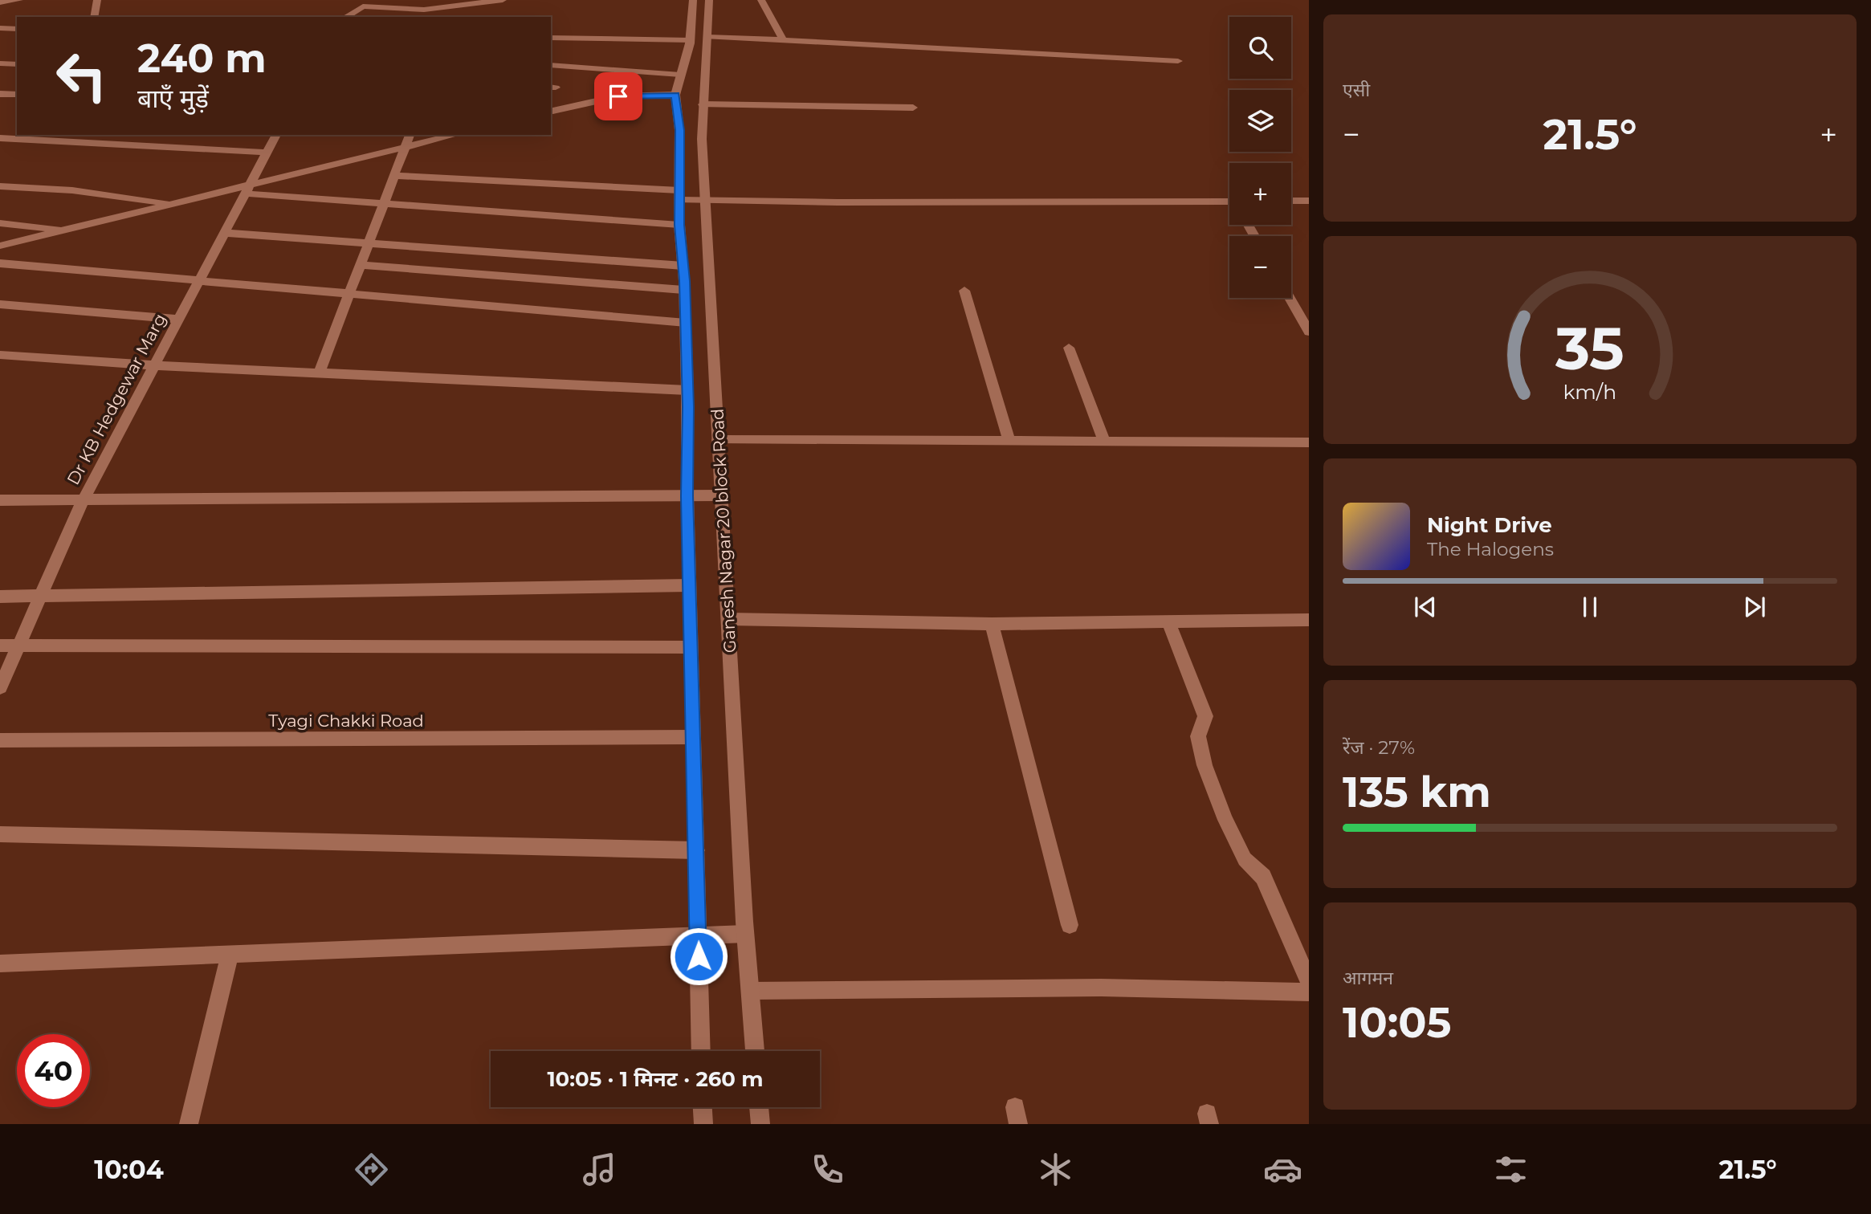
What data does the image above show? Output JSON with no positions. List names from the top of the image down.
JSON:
{
  "streets": {
    "street": ["Dr KB Hedgewar Marg", "Ganesh Nagar 20 block Road", "Tyagi Chakki Road"]
  },
  "crossings": [
    ["Ganesh Nagar 20 block Road", "Tyagi Chakki Road"]
  ],
  "page": {
    "tile": [
      "एसी",
      ["रेंज · 27%", "135 km"],
      ["आगमन", "10:05"]
    ],
    "map_buttons": ["+", "−"],
    "turn": ["240 m", "बाएँ मुड़ें"],
    "heat": ["−", "21.5°", "+"],
    "song": ["Night Drive", "The Halogens"],
    "limit": "40",
    "trip": "10:05 · 1 मिनट · 260 m",
    "tabs": ["10:04", "21.5°"],
    "gauge": ["35", "km/h"]
  }
}
